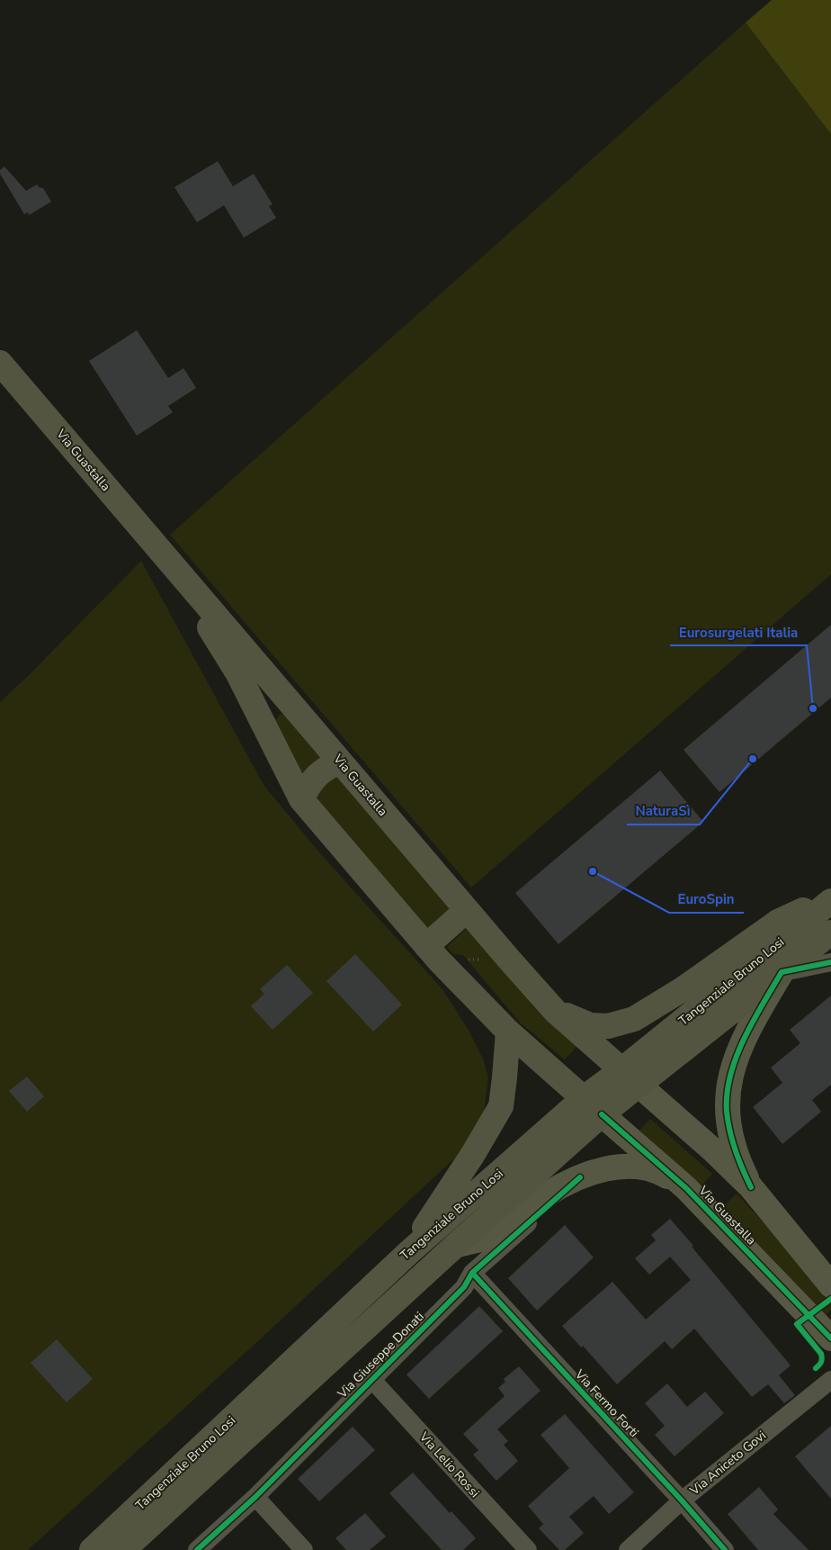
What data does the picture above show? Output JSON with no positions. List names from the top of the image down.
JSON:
{
  "streets": {
    "main road": ["Via Guastalla", "Tangenziale Bruno Losi"],
    "street": [
      "Via Giuseppe Donati",
      "Via Fermo Forti",
      "Via Aniceto Govi",
      "Via Lelio Rossi"
    ]
  },
  "crossings": [
    ["Via Guastalla", "Tangenziale Bruno Losi"],
    ["Via Giuseppe Donati", "Via Fermo Forti"],
    ["Via Giuseppe Donati", "Via Lelio Rossi"],
    ["Via Fermo Forti", "Via Aniceto Govi"]
  ],
  "places": ["Eurosurgelati Italia", "NaturaSì", "EuroSpin"]
}
